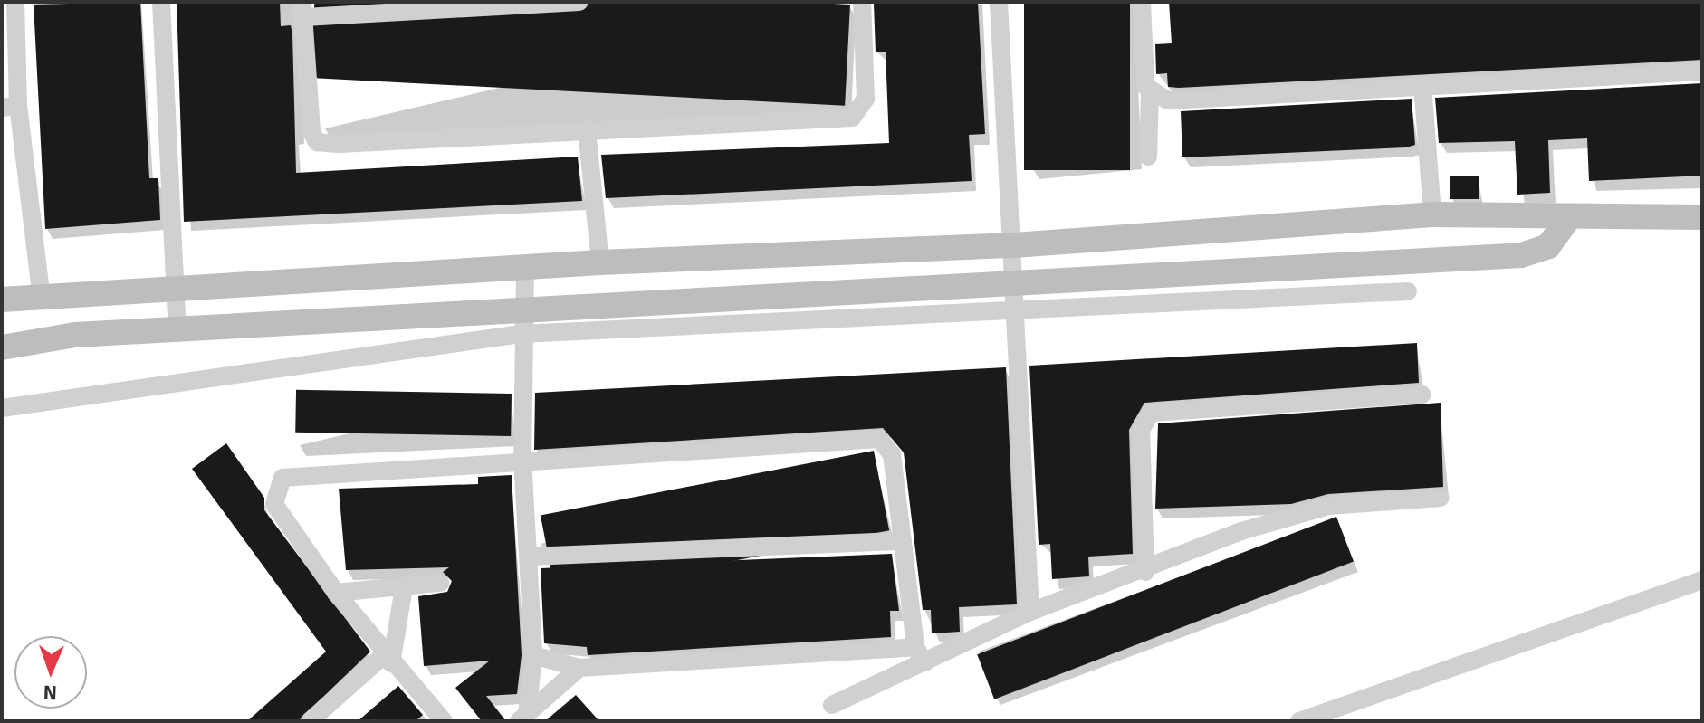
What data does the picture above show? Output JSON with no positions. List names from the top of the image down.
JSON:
{
  "north": "bottom"
}
